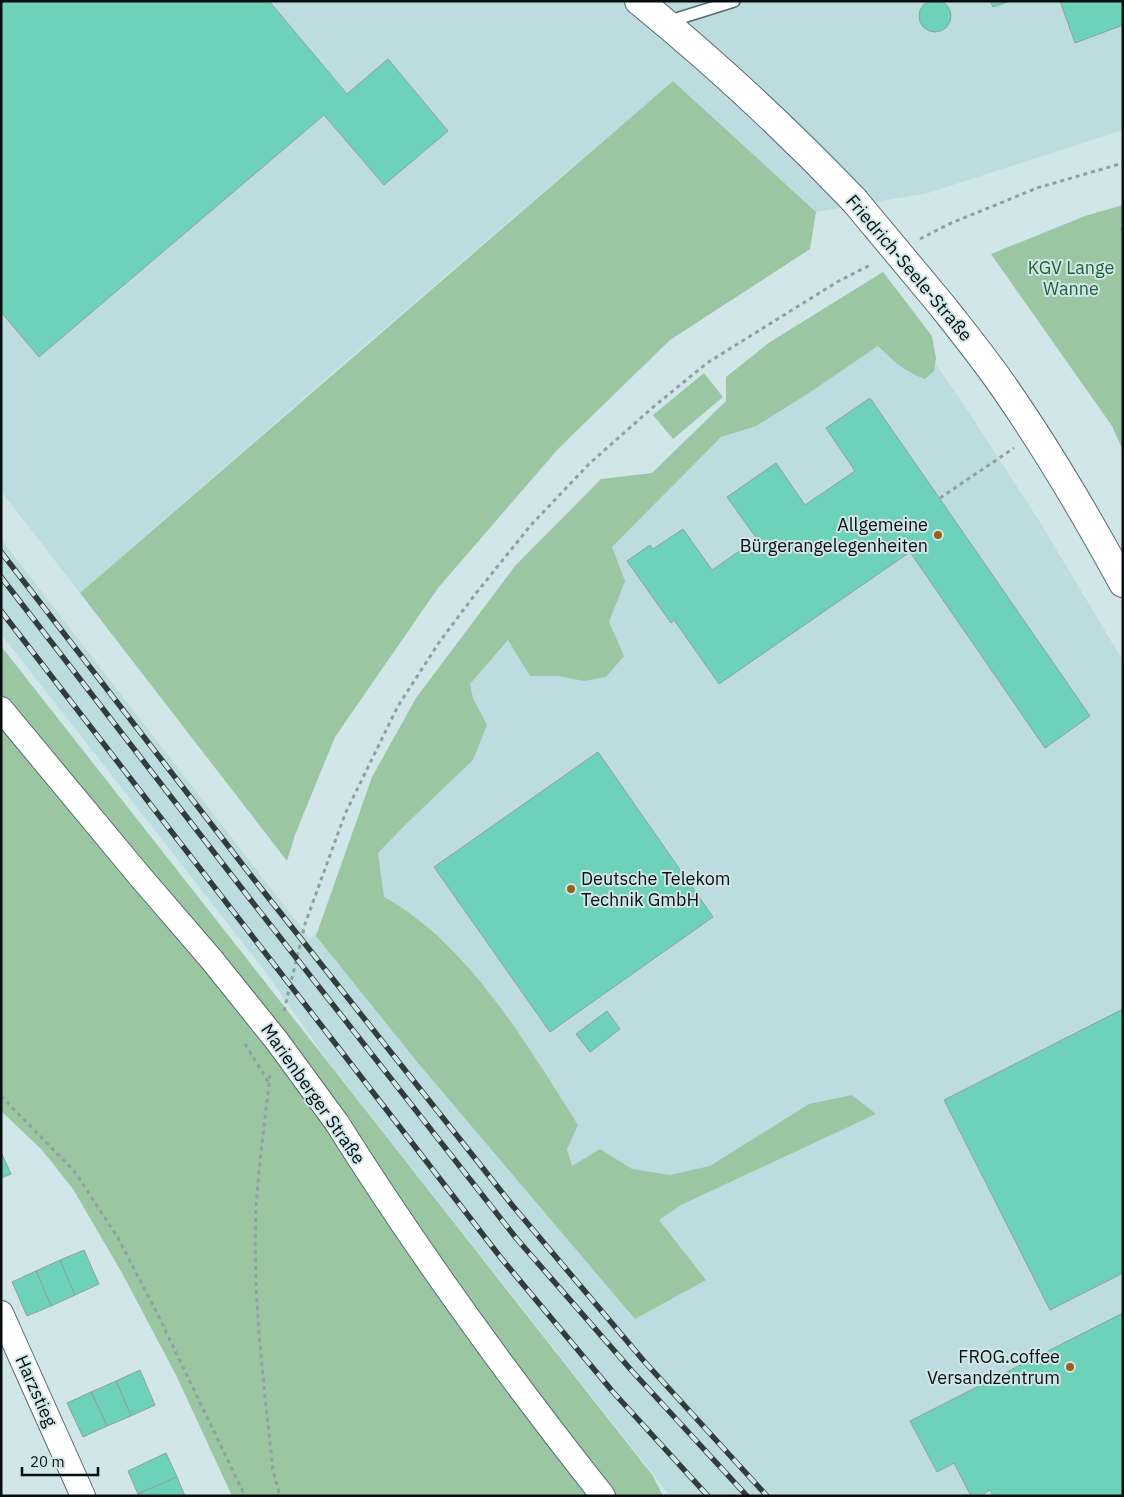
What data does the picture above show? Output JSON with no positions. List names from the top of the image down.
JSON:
{
  "streets": {
    "street": ["Friedrich-Seele-Straße", "Marienberger Straße", "Harzstieg"]
  },
  "parks": ["KGV Lange Wanne"],
  "places": ["Allgemeine Bürgerangelegenheiten", "Deutsche Telekom Technik GmbH", "FROG.coffee Versandzentrum"],
  "scale_bar": "20 m"
}
